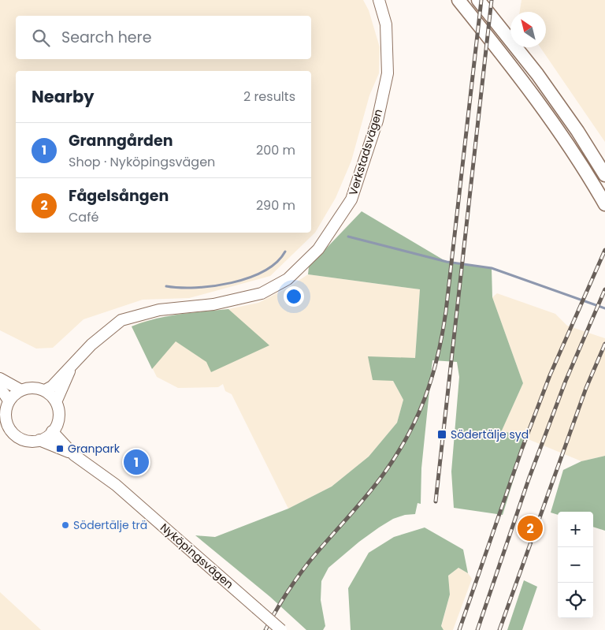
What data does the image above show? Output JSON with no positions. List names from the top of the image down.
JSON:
{
  "streets": {
    "main road": ["Verkstadsvägen", "Nyköpingsvägen"]
  },
  "crossings": [
    ["Verkstadsvägen", "Nyköpingsvägen"]
  ],
  "places": {
    "transit": ["Södertälje syd", "Granpark"],
    "other": ["Södertälje trä"]
  },
  "north": "top left",
  "page": {
    "search": "Search here",
    "heading": ["Nearby", "2 results"],
    "list": [
      {
        "mark": "1",
        "name": "Granngården",
        "note": "Shop · Nyköpingsvägen",
        "value": "200 m"
      },
      {
        "mark": "2",
        "name": "Fågelsången",
        "note": "Café",
        "value": "290 m"
      }
    ],
    "pins": ["1", "2"],
    "map_buttons": ["+", "−"]
  }
}
